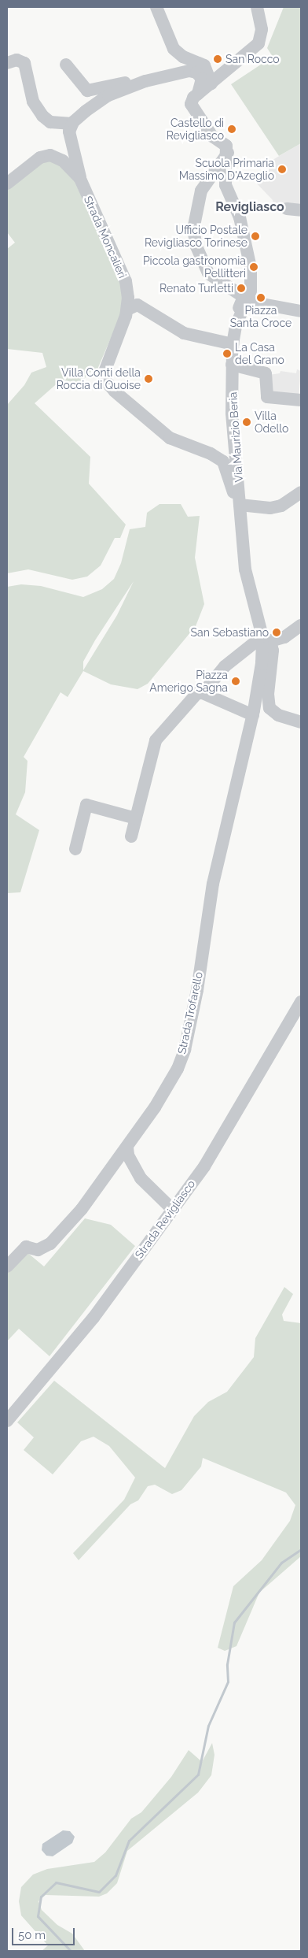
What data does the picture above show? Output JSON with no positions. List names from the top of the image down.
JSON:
{
  "streets": {
    "street": [
      "Strada Moncalieri",
      "Via Maurizio Beria",
      "Strada Trofarello",
      "Strada Revigliasco"
    ]
  },
  "crossings": [
    ["Strada Moncalieri", "Via Maurizio Beria"]
  ],
  "districts": ["Revigliasco"],
  "places": [
    "San Rocco",
    "Castello di Revigliasco",
    "Scuola Primaria Massimo D'Azeglio",
    "Ufficio Postale Revigliasco Torinese",
    "Piccola gastronomia Pellitteri",
    "Renato Turletti",
    "Piazza Santa Croce",
    "La Casa del Grano",
    "Villa Conti della Roccia di Quoise",
    "Villa Odello",
    "San Sebastiano",
    "Piazza Amerigo Sagna"
  ],
  "scale_bar": "50 m"
}
